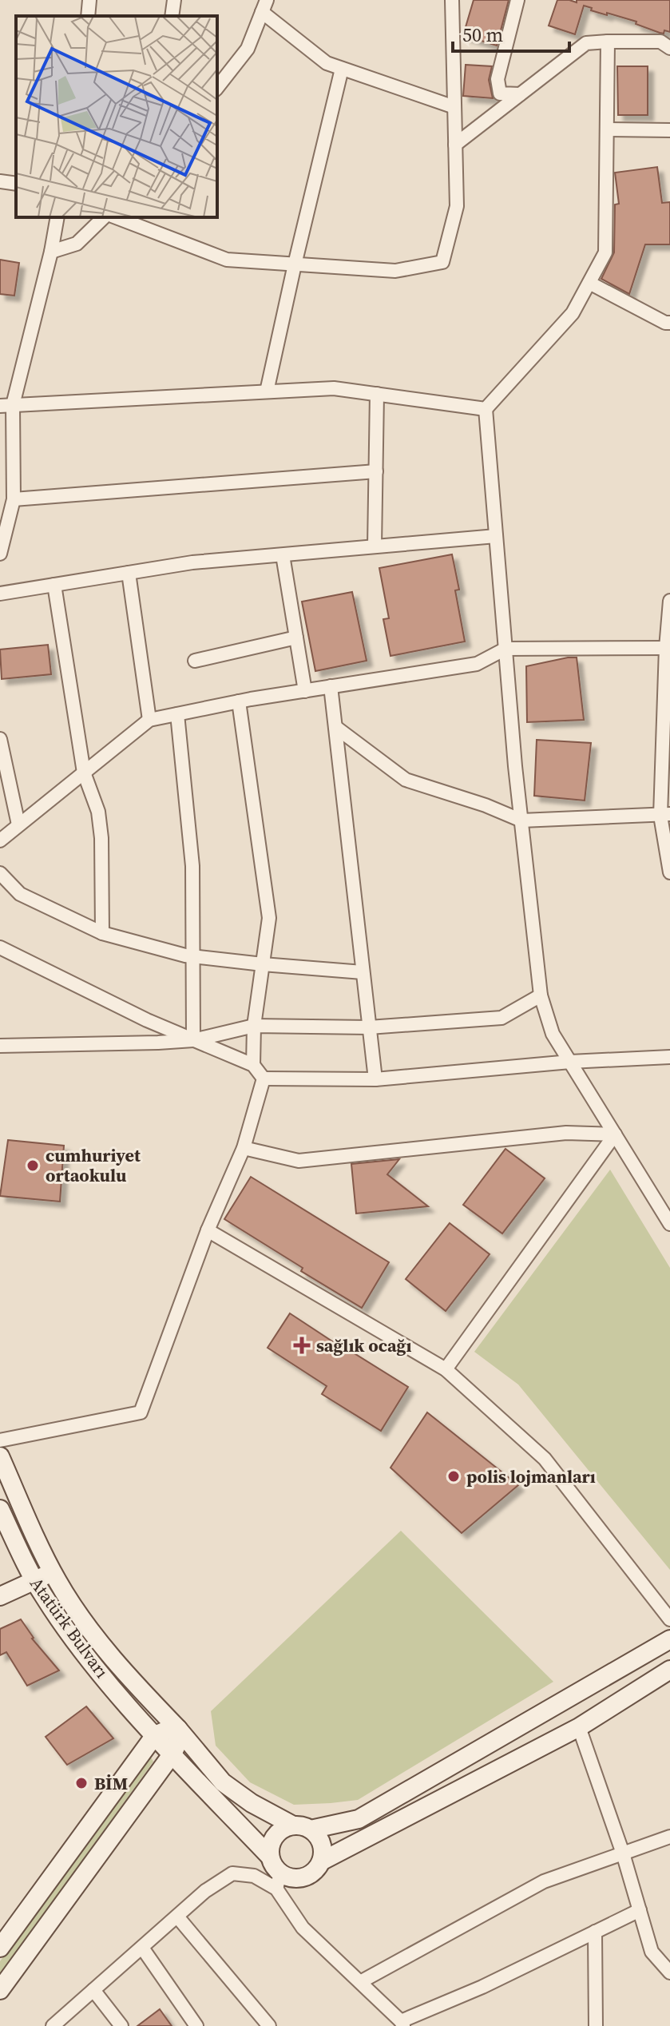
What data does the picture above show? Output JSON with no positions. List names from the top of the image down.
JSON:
{
  "streets": {
    "main road": ["Atatürk Bulvarı"]
  },
  "places": {
    "other": ["cumhuriyet ortaokulu", "polis lojmanları", "BİM"],
    "health": ["sağlık ocağı"]
  },
  "scale_bar": "50 m"
}
